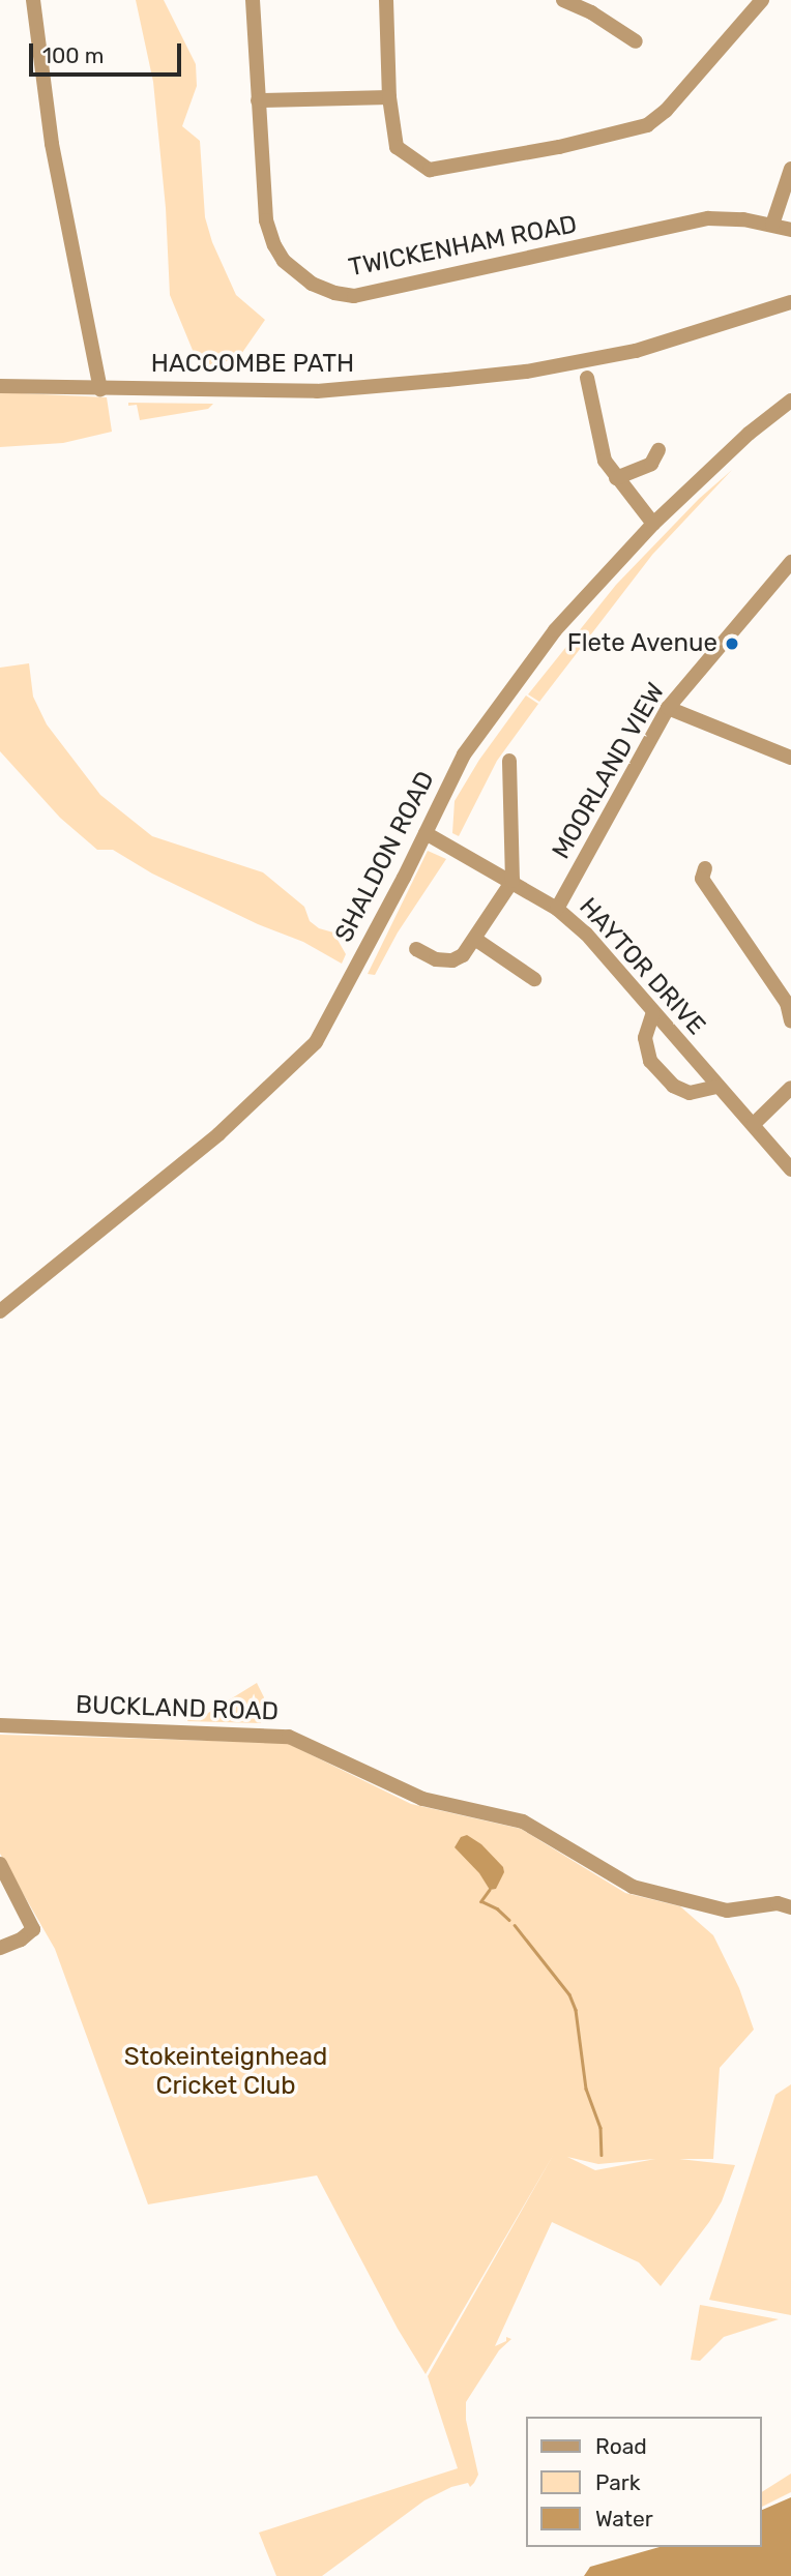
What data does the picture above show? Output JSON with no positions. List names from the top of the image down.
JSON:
{
  "streets": {
    "street": [
      "TWICKENHAM ROAD",
      "HACCOMBE PATH",
      "MOORLAND VIEW",
      "SHALDON ROAD",
      "HAYTOR DRIVE",
      "BUCKLAND ROAD"
    ]
  },
  "crossings": [
    ["MOORLAND VIEW", "HAYTOR DRIVE"],
    ["SHALDON ROAD", "HAYTOR DRIVE"]
  ],
  "parks": ["Stokeinteignhead Cricket Club"],
  "places": ["Flete Avenue"],
  "legend": ["Road", "Park", "Water"],
  "scale_bar": "100 m"
}
